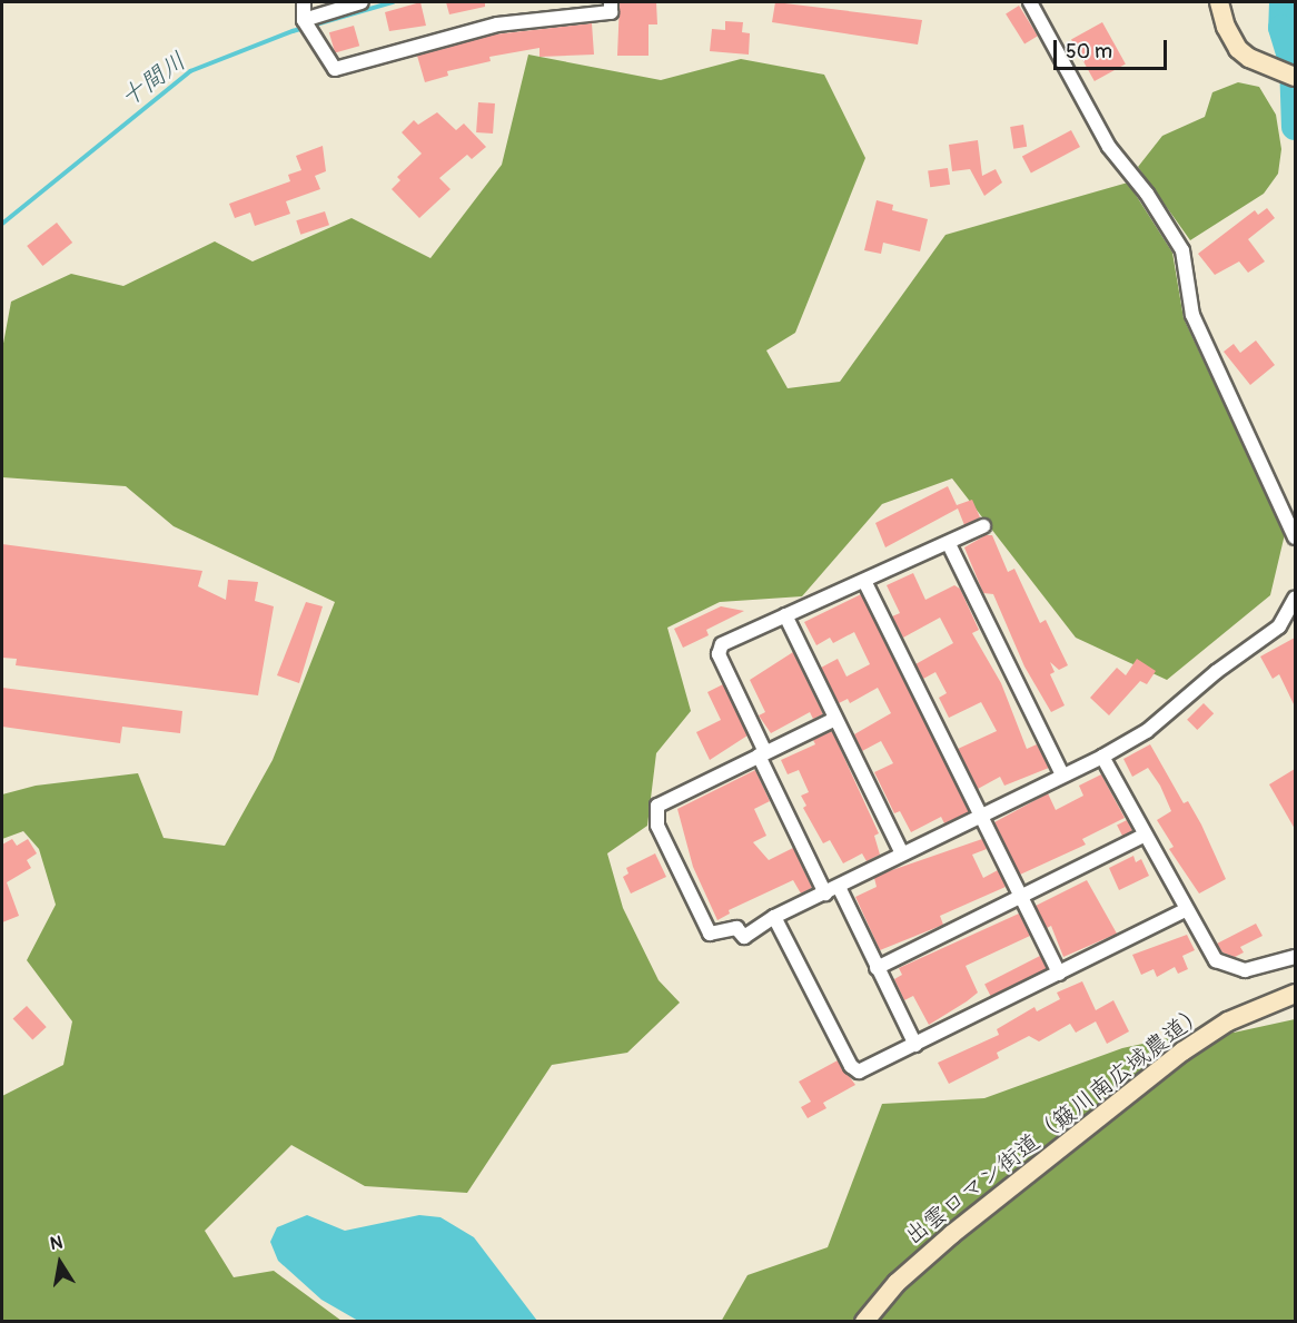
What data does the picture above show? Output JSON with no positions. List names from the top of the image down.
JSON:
{
  "streets": {
    "street": ["出雲ロマン街道（簸川南広域農道）"]
  },
  "water": ["十間川"],
  "scale_bar": "50 m",
  "north": "top"
}
